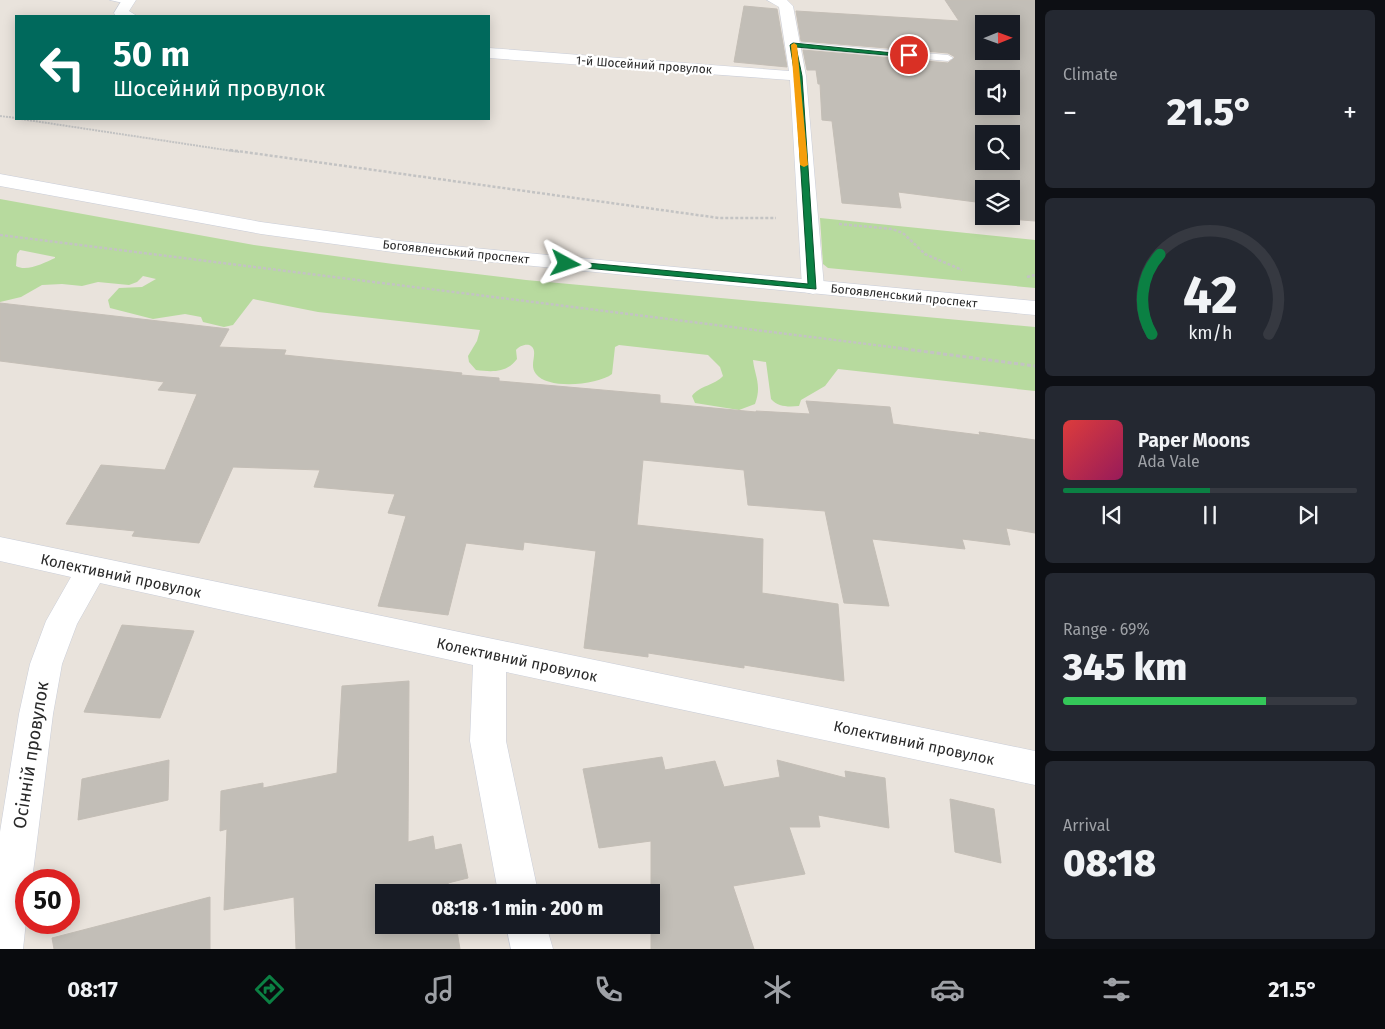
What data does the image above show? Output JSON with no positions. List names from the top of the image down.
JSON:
{
  "streets": {
    "street": [
      "1-й Шосейний провулок",
      "Богоявленський проспект",
      "Колективний провулок",
      "Осінній провулок"
    ]
  },
  "crossings": [
    ["Колективний провулок", "Осінній провулок"]
  ],
  "north": "right",
  "page": {
    "tile": [
      "Climate",
      ["Range · 69%", "345 km"],
      ["Arrival", "08:18"]
    ],
    "turn": ["50 m", "Шосейний провулок"],
    "heat": ["−", "21.5°", "+"],
    "song": ["Paper Moons", "Ada Vale"],
    "limit": "50",
    "trip": "08:18 · 1 min · 200 m",
    "tabs": ["08:17", "21.5°"],
    "gauge": ["42", "km/h"]
  }
}
